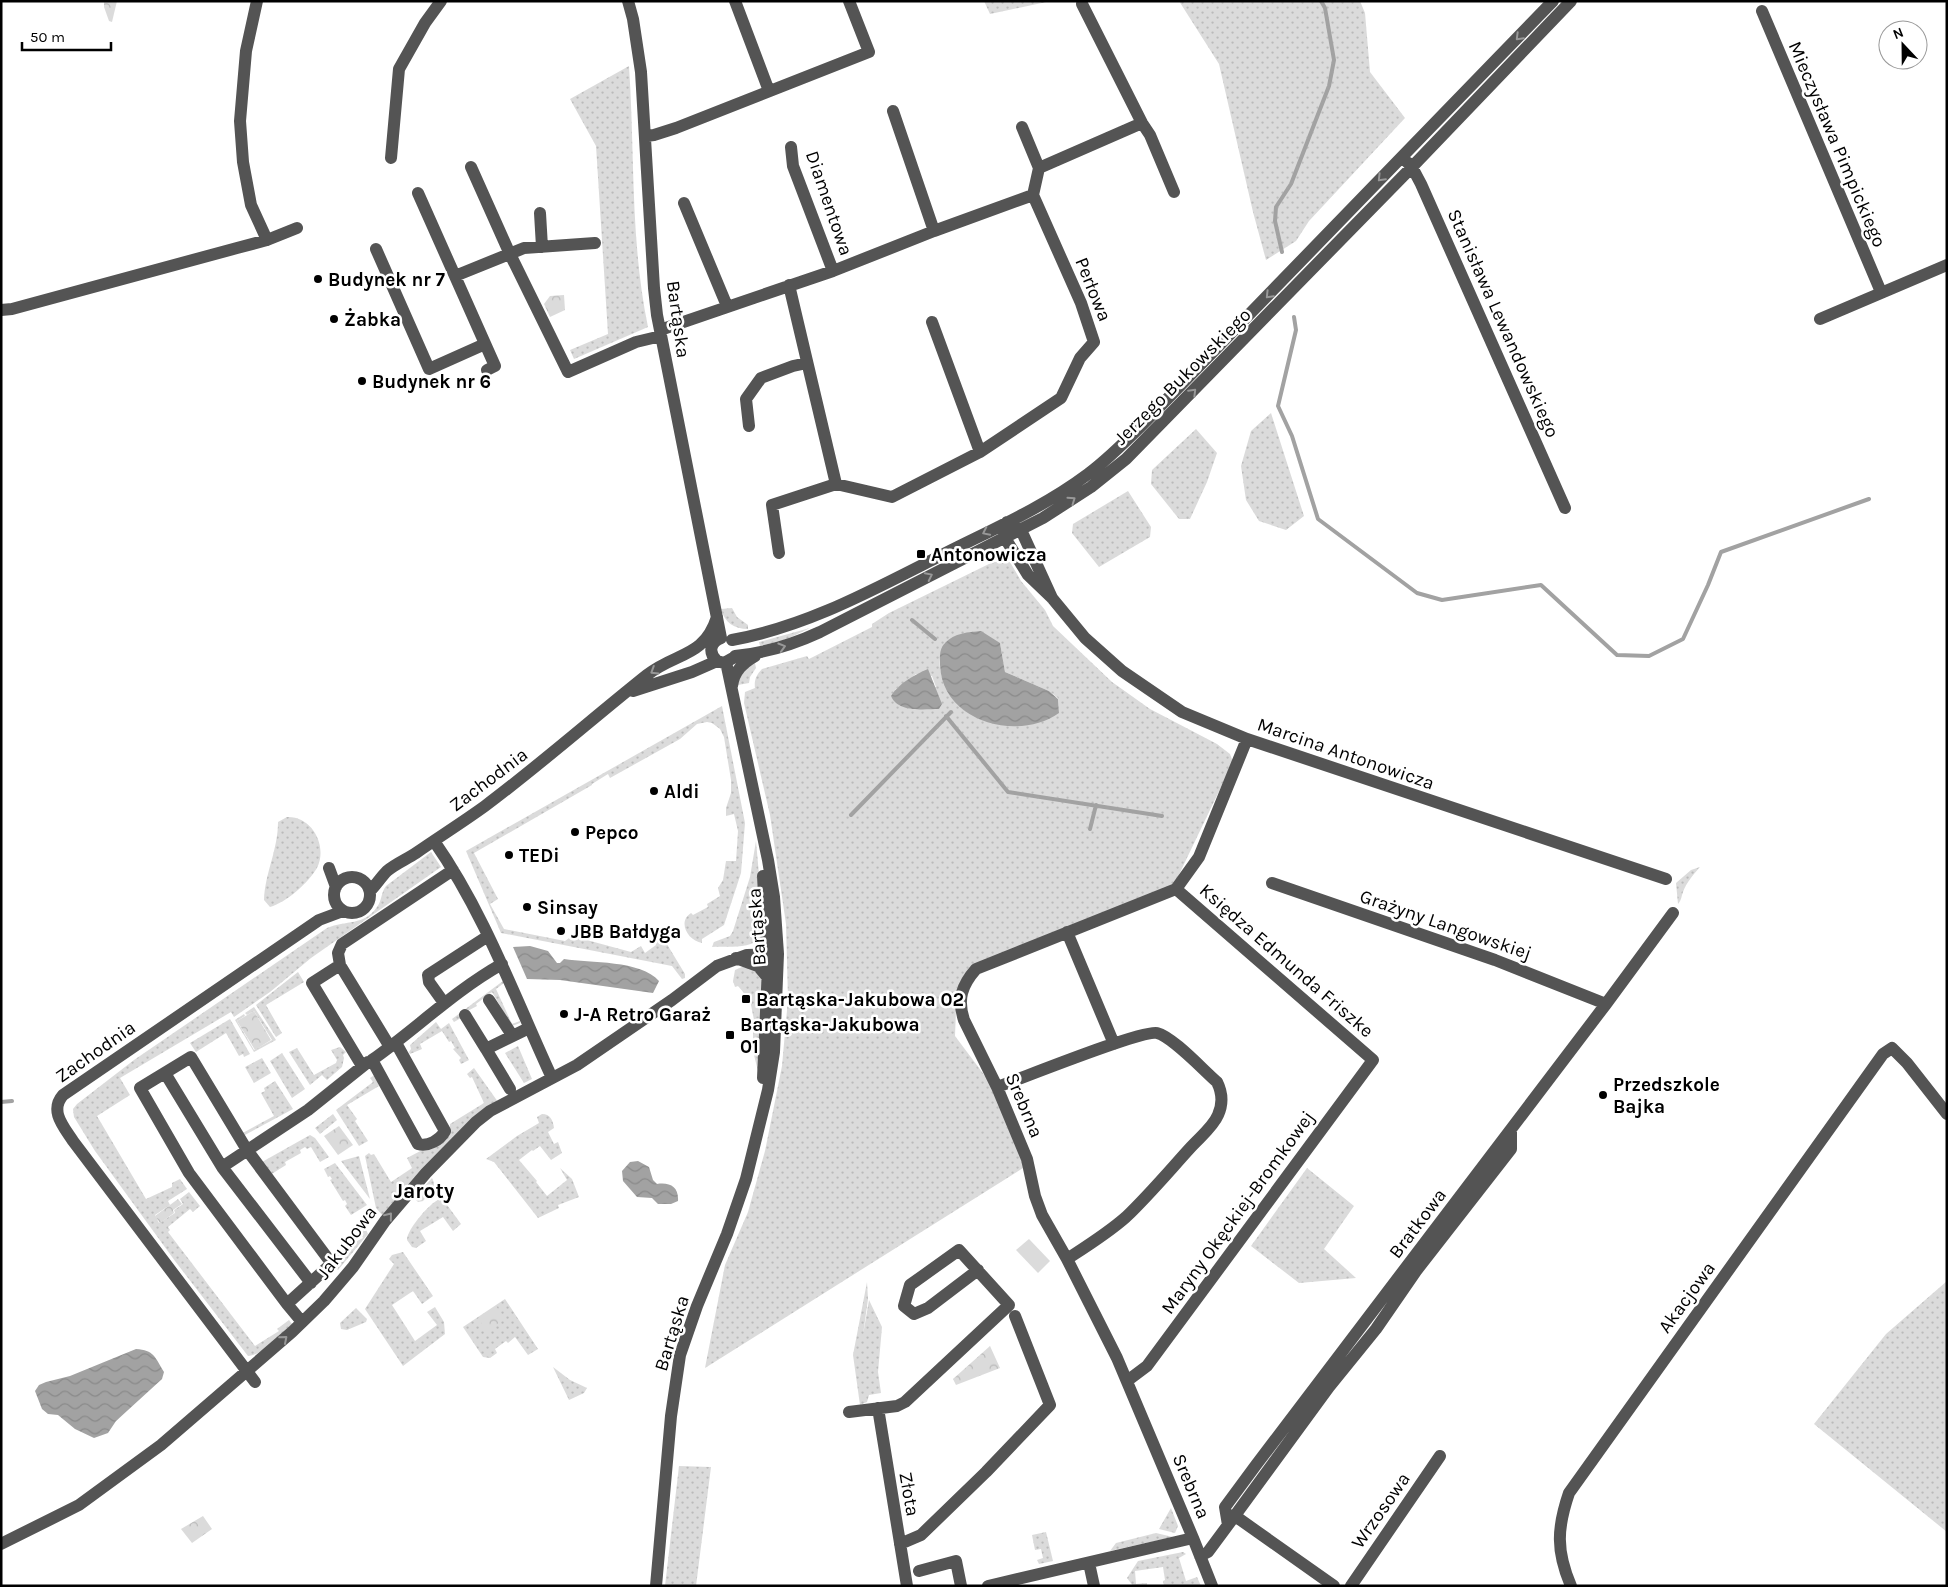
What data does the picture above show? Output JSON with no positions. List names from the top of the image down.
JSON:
{
  "streets": {
    "street": [
      "Mieczysława Pimpickiego",
      "Diamentowa",
      "Perłowa",
      "Bartąska",
      "Stanisława Lewandowskiego",
      "Jerzego Bukowskiego",
      "Marcina Antonowicza",
      "Zachodnia",
      "Grażyny Langowskiej",
      "Księdza Edmunda Friszke",
      "Srebrna",
      "Maryny Okęckiej-Bromkowej",
      "Jakubowa",
      "Akacjowa",
      "Złota",
      "Wrzosowa"
    ]
  },
  "crossings": [
    ["Diamentowa", "Perłowa"],
    ["Diamentowa", "Bartąska"],
    ["Bartąska", "Jerzego Bukowskiego"],
    ["Bartąska", "Jakubowa"],
    ["Stanisława Lewandowskiego", "Jerzego Bukowskiego"],
    ["Jerzego Bukowskiego", "Marcina Antonowicza"],
    ["Marcina Antonowicza", "Księdza Edmunda Friszke"],
    ["Zachodnia", "Jakubowa"],
    ["Księdza Edmunda Friszke", "Srebrna"],
    ["Księdza Edmunda Friszke", "Maryny Okęckiej-Bromkowej"],
    ["Srebrna", "Maryny Okęckiej-Bromkowej"]
  ],
  "one_way": ["Jakubowa"],
  "districts": ["Jaroty"],
  "places": {
    "other": [
      "Budynek nr 7",
      "Żabka",
      "Budynek nr 6",
      "Aldi",
      "Pepco",
      "TEDi",
      "Sinsay",
      "JBB Bałdyga",
      "J-A Retro Garaż",
      "Przedszkole Bajka"
    ],
    "transit": ["Antonowicza", "Bartąska-Jakubowa 02", "Bartąska-Jakubowa 01"]
  },
  "scale_bar": "50 m",
  "north": "top"
}
